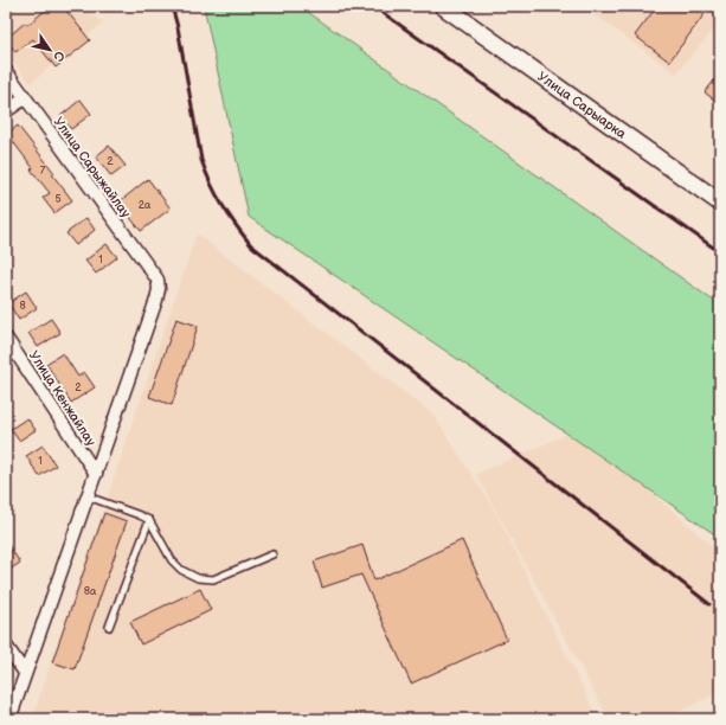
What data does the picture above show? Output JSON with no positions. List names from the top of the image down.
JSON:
{
  "streets": {
    "main road": ["Улица Сарыарка"],
    "street": ["Улица Сарыжайлау", "Улица Кенжайлау"]
  },
  "crossings": [
    ["Улица Сарыжайлау", "Улица Кенжайлау"]
  ],
  "house_numbers": [
    "2",
    "7",
    "5",
    "2а",
    "1",
    "8",
    "2",
    "1",
    "8а"
  ],
  "north": "bottom right"
}
